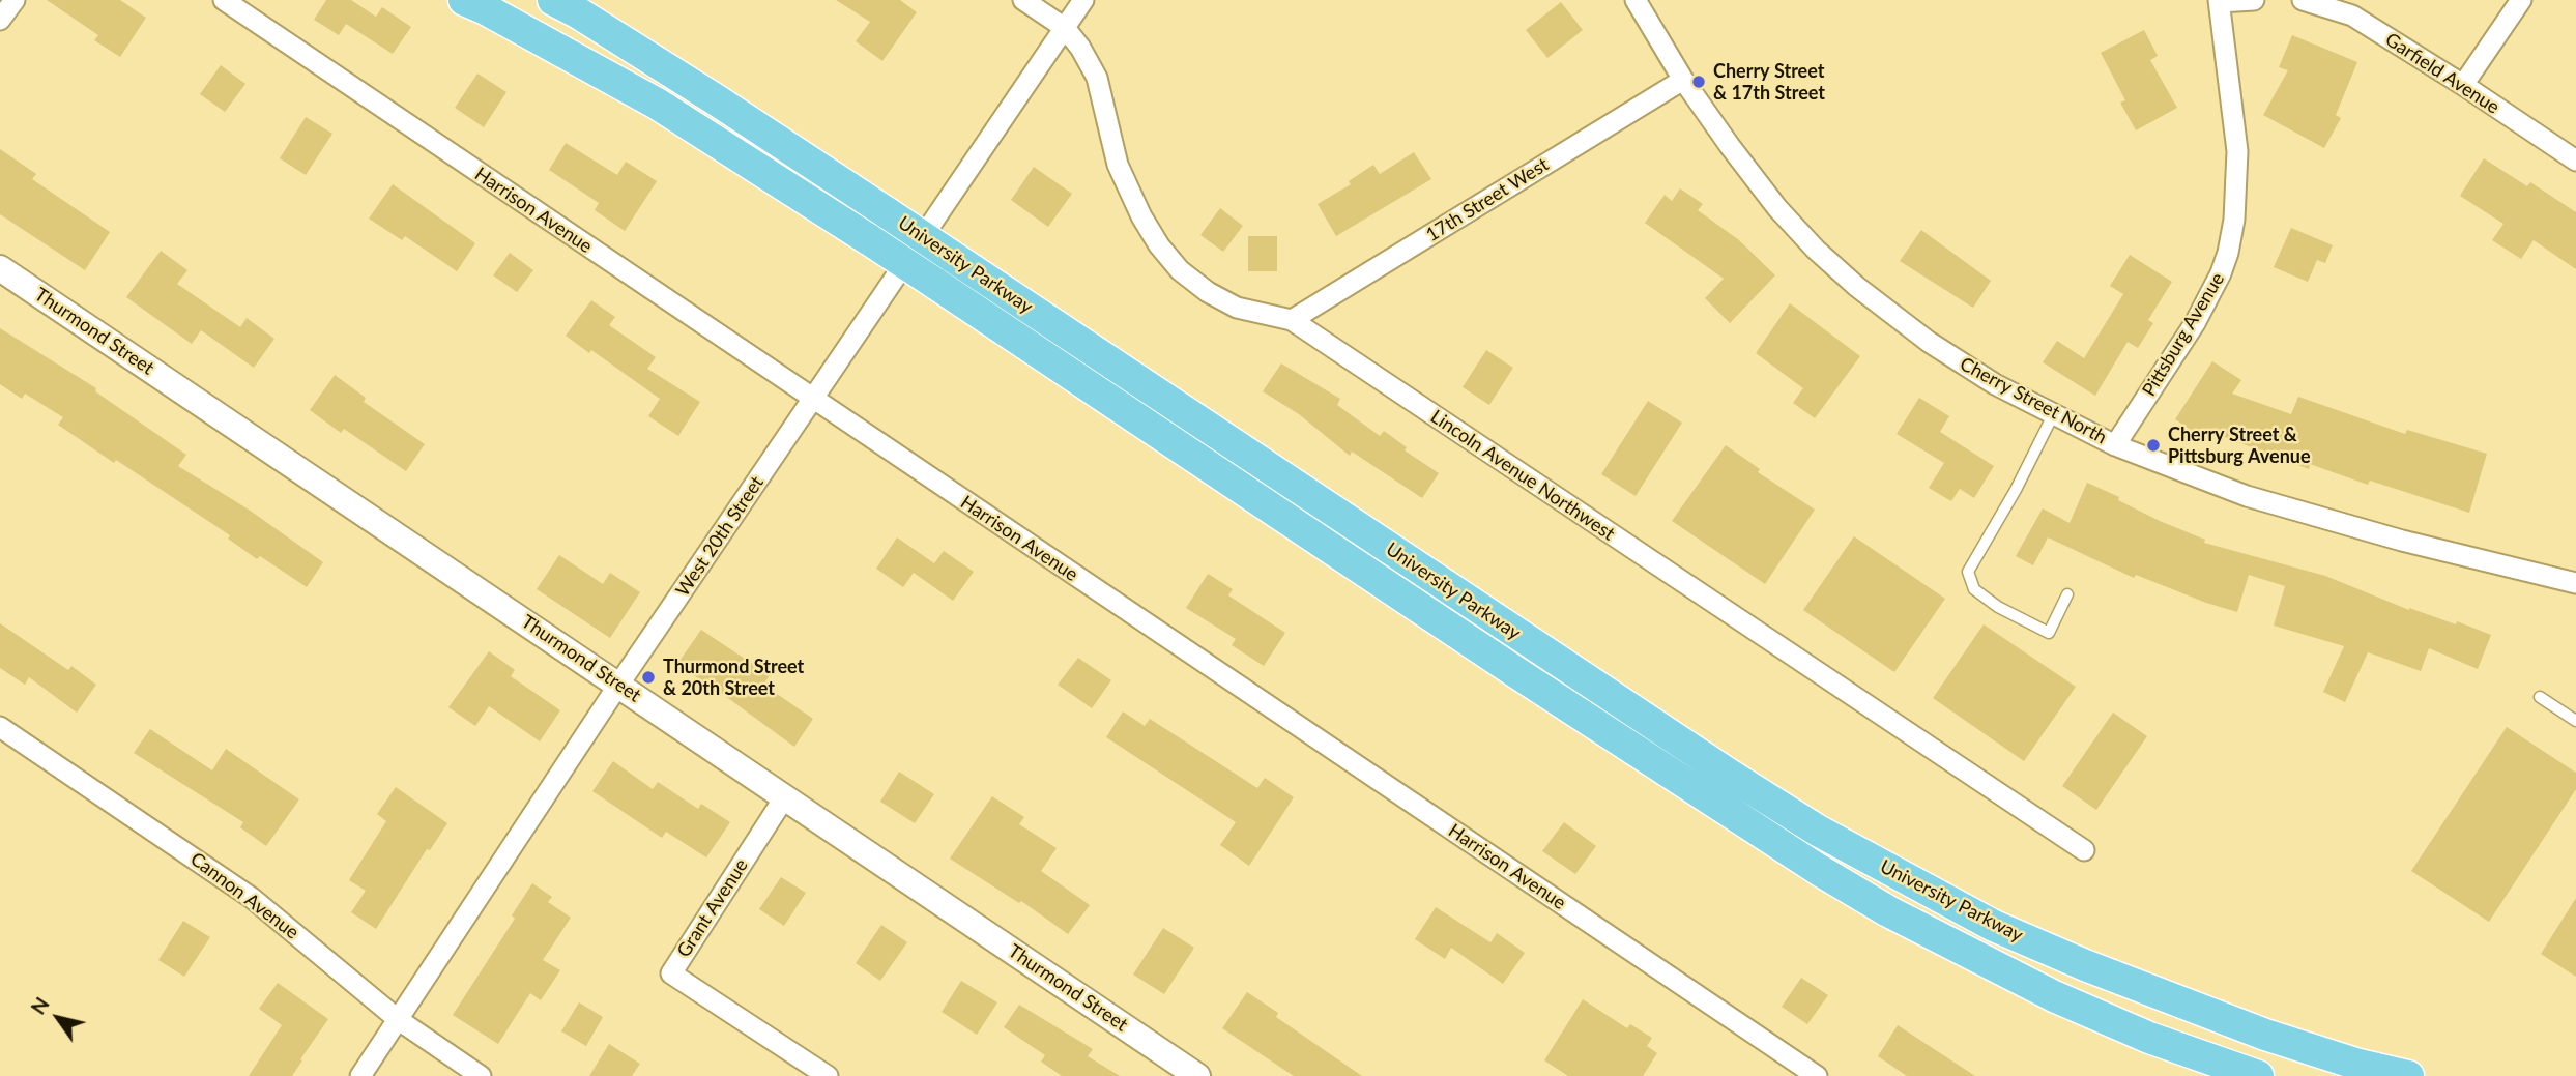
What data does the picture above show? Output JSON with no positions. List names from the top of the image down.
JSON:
{
  "streets": {
    "main road": ["University Parkway"],
    "street": [
      "Garfield Avenue",
      "17th Street West",
      "Harrison Avenue",
      "Thurmond Street",
      "Pittsburg Avenue",
      "Cherry Street North",
      "Lincoln Avenue Northwest",
      "West 20th Street",
      "Cannon Avenue",
      "Grant Avenue"
    ]
  },
  "crossings": [
    ["17th Street West", "Cherry Street North"],
    ["17th Street West", "Lincoln Avenue Northwest"],
    ["Harrison Avenue", "West 20th Street"],
    ["Thurmond Street", "West 20th Street"],
    ["Thurmond Street", "Grant Avenue"],
    ["Pittsburg Avenue", "Cherry Street North"],
    ["Lincoln Avenue Northwest", "West 20th Street"],
    ["West 20th Street", "Cannon Avenue"]
  ],
  "places": ["Cherry Street & 17th Street", "Cherry Street & Pittsburg Avenue", "Thurmond Street & 20th Street"],
  "north": "top left"
}
